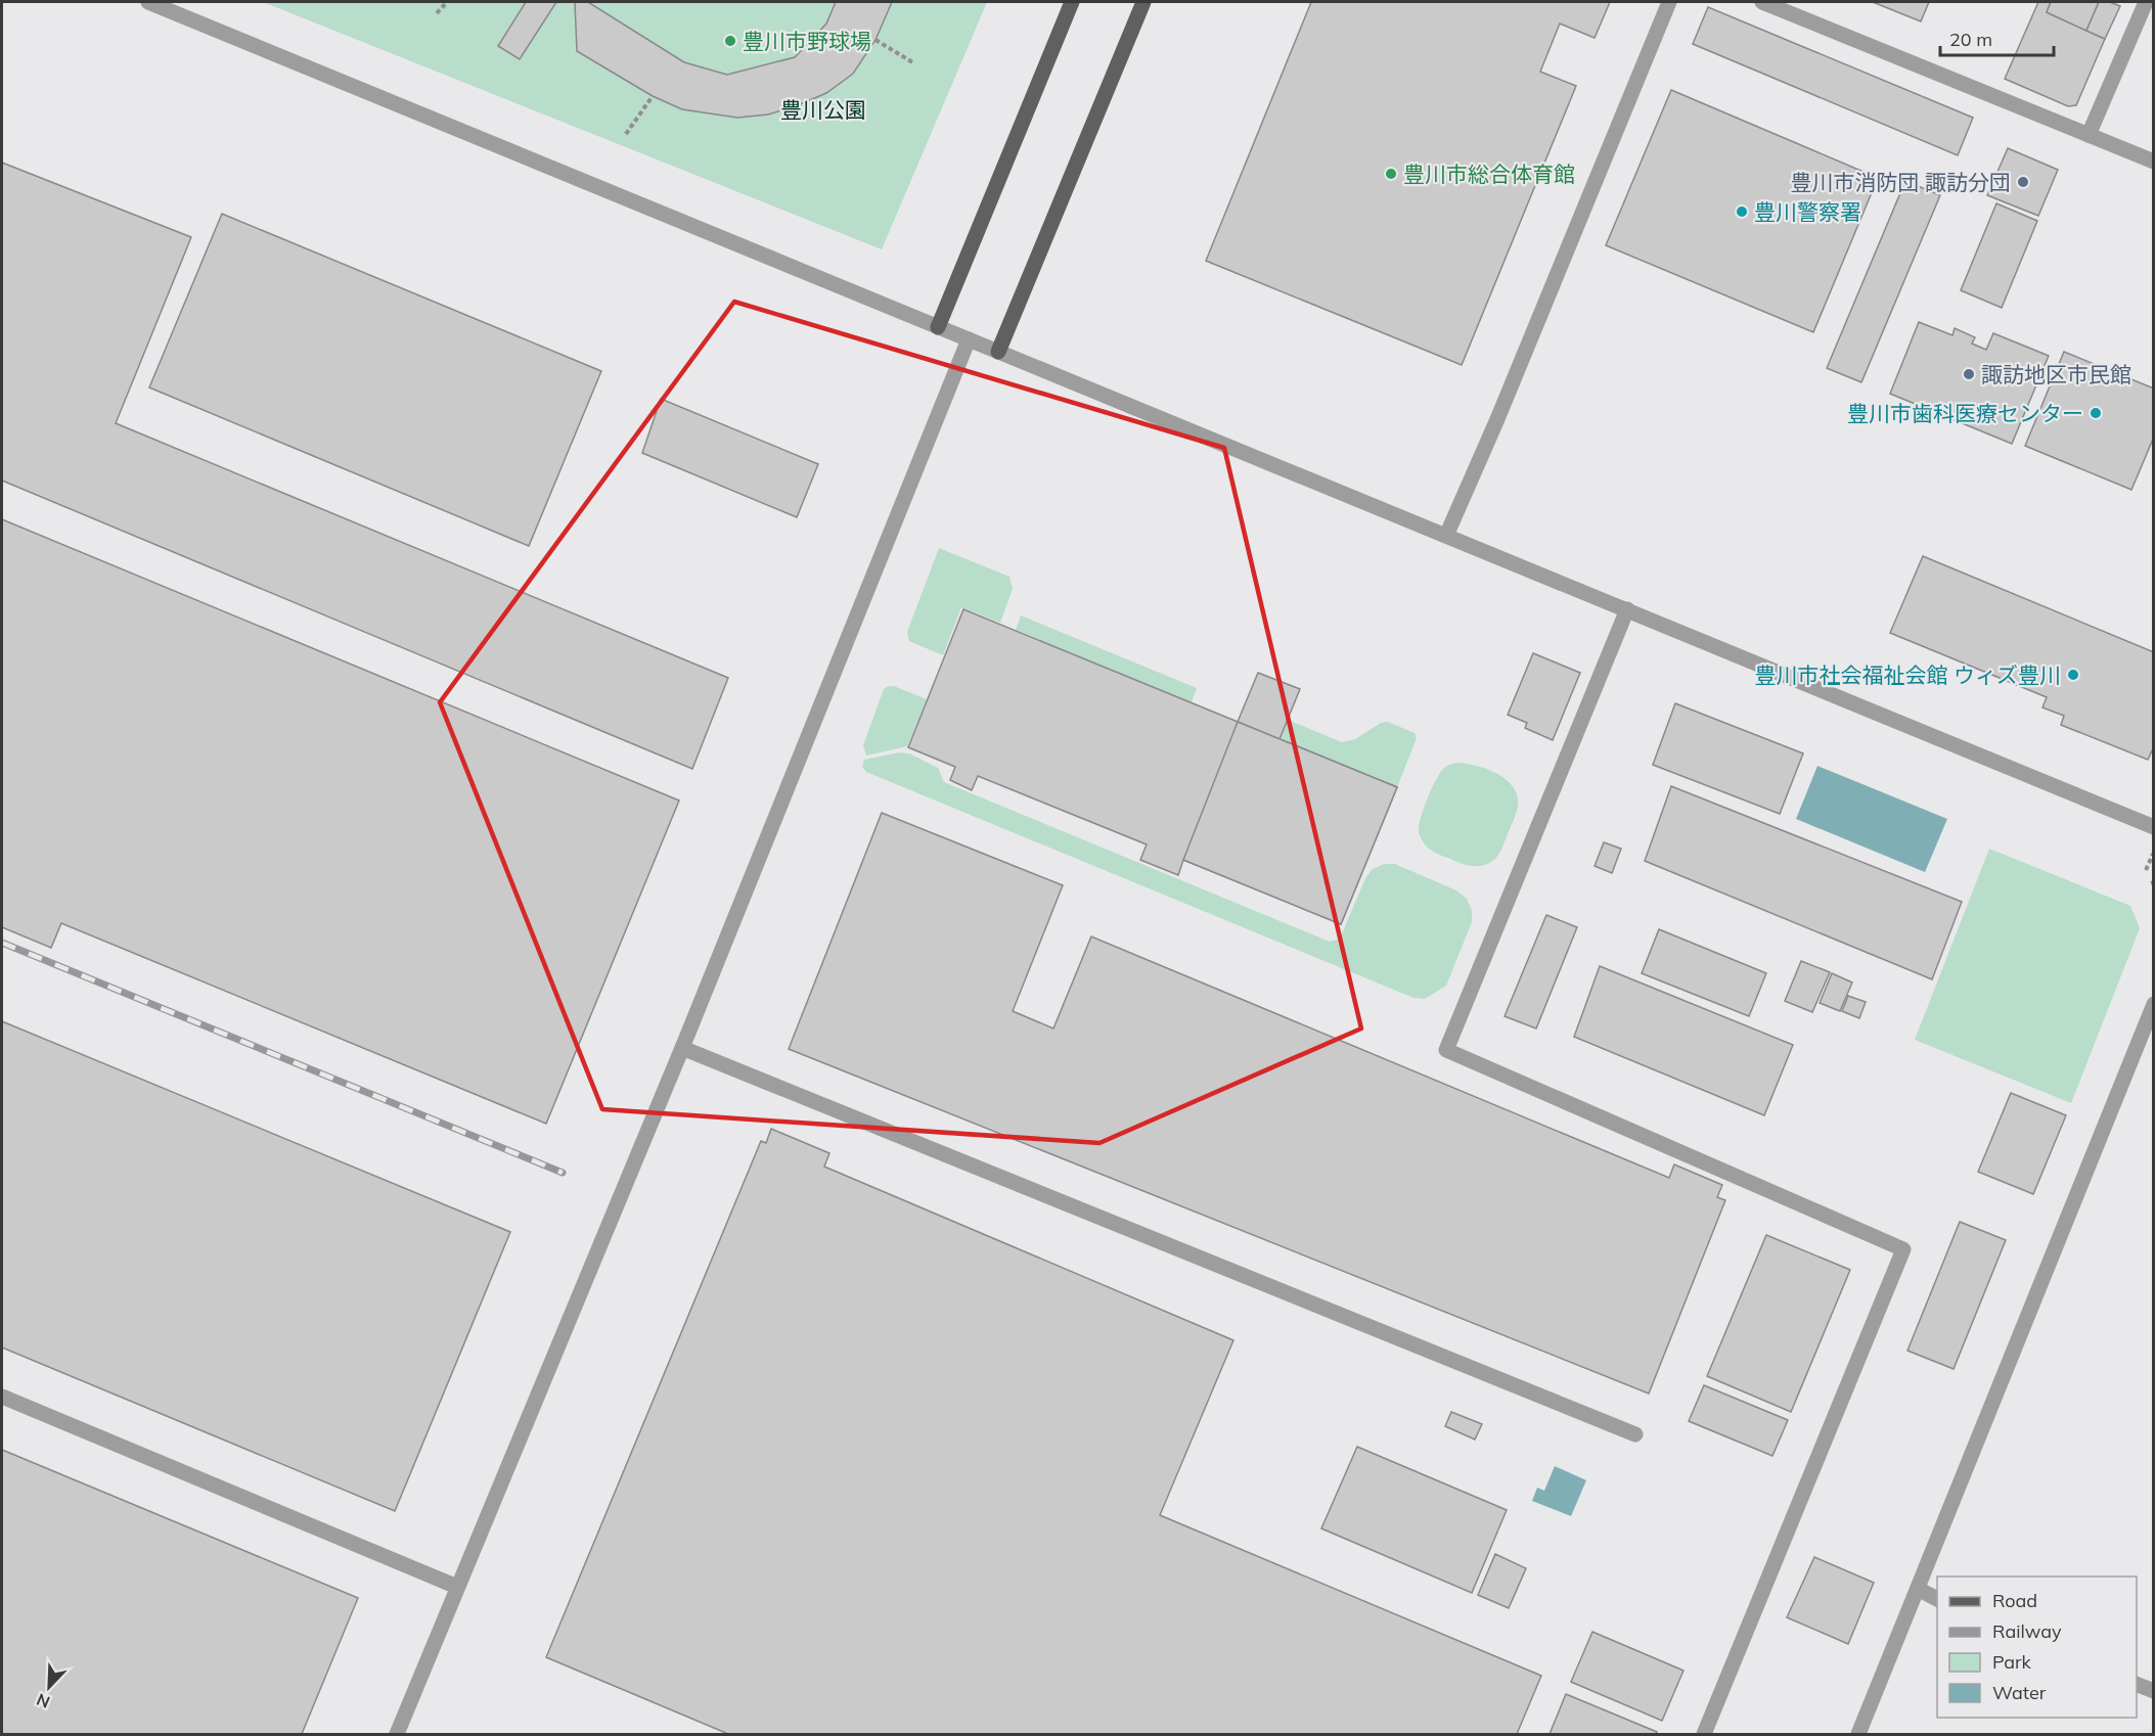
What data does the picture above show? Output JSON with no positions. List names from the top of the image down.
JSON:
{
  "parks": ["豊川公園"],
  "places": [
    "豊川市野球場",
    "豊川市総合体育館",
    "豊川市消防団 諏訪分団",
    "豊川警察署",
    "諏訪地区市民館",
    "豊川市歯科医療センター",
    "豊川市社会福祉会館 ウィズ豊川"
  ],
  "legend": [
    "Road",
    "Railway",
    "Park",
    "Water"
  ],
  "scale_bar": "20 m",
  "north": "bottom left"
}
